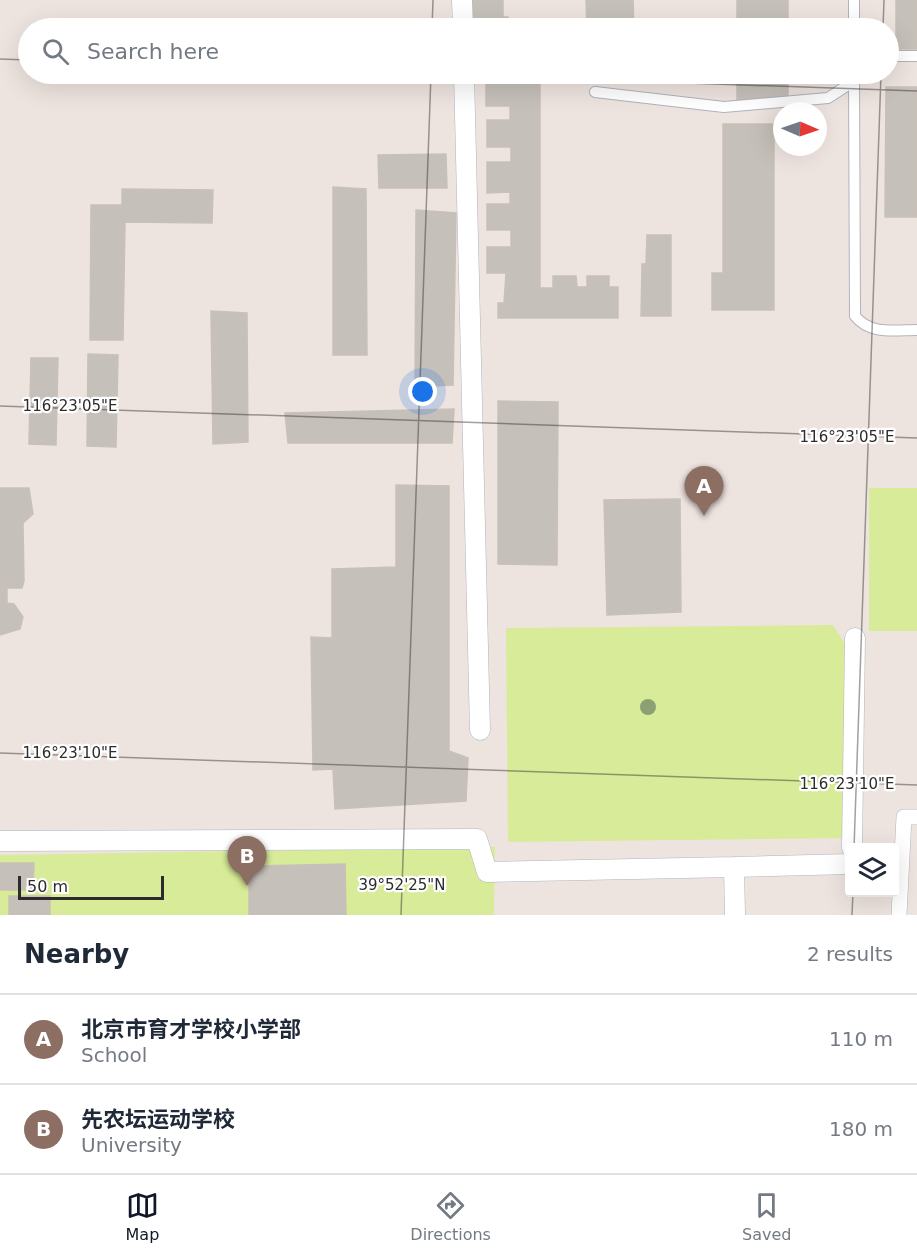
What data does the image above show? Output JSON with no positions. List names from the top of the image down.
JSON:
{
  "scale_bar": "50 m",
  "north": "right",
  "page": {
    "search": "Search here",
    "pins": ["A", "B"],
    "scale": "50 m",
    "heading": ["Nearby", "2 results"],
    "list": [
      {
        "mark": "A",
        "name": "北京市育才学校小学部",
        "note": "School",
        "value": "110 m"
      },
      {
        "mark": "B",
        "name": "先农坛运动学校",
        "note": "University",
        "value": "180 m"
      }
    ],
    "nav": ["Map", "Directions", "Saved"]
  },
  "coordinates": ["116°23'05\"E", "116°23'10\"E", "39°52'25\"N"]
}
